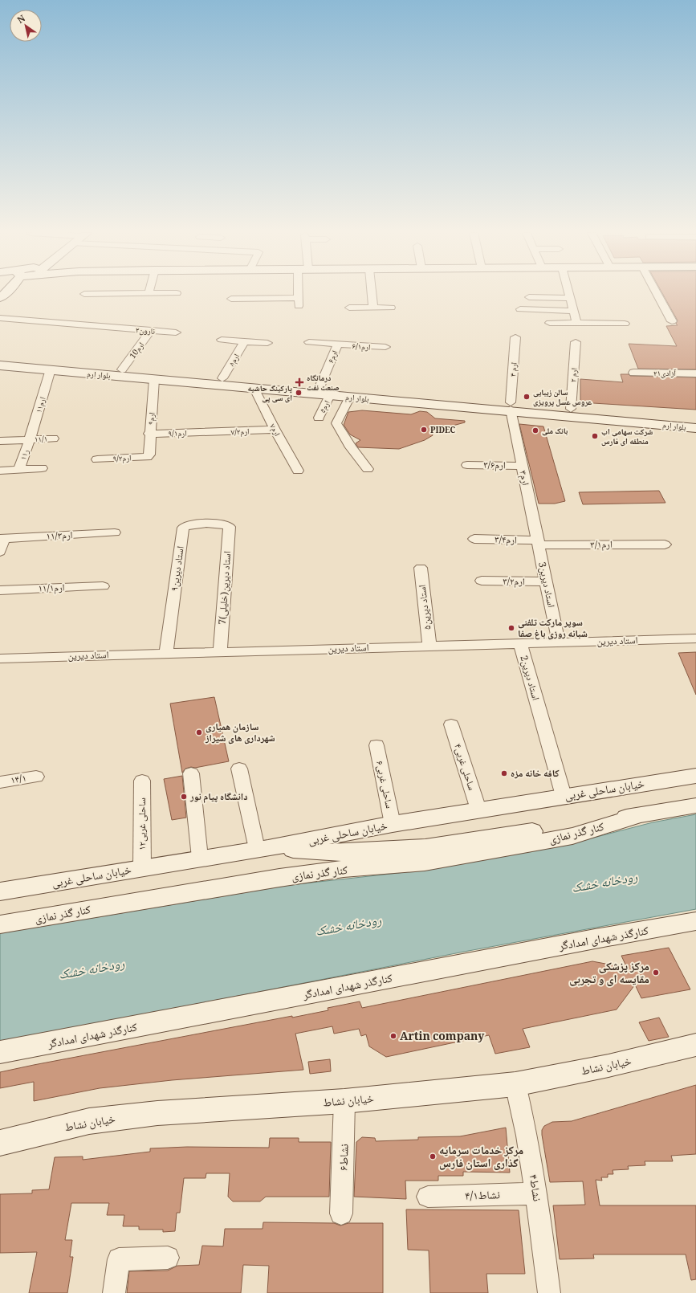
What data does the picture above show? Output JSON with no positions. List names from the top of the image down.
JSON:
{
  "streets": {
    "main road": [
      "بلوار ارم",
      "خیابان ساحلی غربی",
      "کنار گذر نمازی",
      "کنارگذر شهدای امدادگر",
      "خیابان نشاط"
    ],
    "street": [
      "نارون۲",
      "۶/۱ارم",
      "ارم10",
      "ارم۶",
      "ارم۸",
      "ارم ۴",
      "آزادی۲۱",
      "ارم ۲",
      "ارم۱۱",
      "ارم۵",
      "ارم۹",
      "ارم۷",
      "۷/۲ارم",
      "۹/۱ارم",
      "۱۱/۱",
      "۱۱ر",
      "۹/۲ارم",
      "۳/۶ارم",
      "ارم۳",
      "۱۱/۳ارم",
      "۳/۴ارم",
      "۳/۱ارم",
      "استاد دیرین۹",
      "۳/۲ارم",
      "3استاد دیرین",
      "۱۱/۱ارم",
      "7استاد دیرین(خلیلی)",
      "استاد دیرین۵",
      "استاد دیرین",
      "2استاد دیرین",
      "ساحلی غربی۴",
      "۱۴/۱",
      "ساحلی غربی۶",
      "ساحلی غربی۱۲",
      "نشاط۶",
      "نشاط۴",
      "نشاط۴/۱"
    ]
  },
  "crossings": [
    ["نارون۲", "ارم10"],
    ["۶/۱ارم", "ارم۶"],
    ["ارم10", "بلوار ارم"],
    ["ارم۶", "بلوار ارم"],
    ["ارم۸", "بلوار ارم"],
    ["ارم ۴", "بلوار ارم"],
    ["ارم ۴", "ارم۳"],
    ["بلوار ارم", "ارم ۲"],
    ["بلوار ارم", "ارم۱۱"],
    ["بلوار ارم", "ارم۵"],
    ["بلوار ارم", "ارم۹"],
    ["بلوار ارم", "ارم۷"],
    ["بلوار ارم", "ارم۳"],
    ["ارم۱۱", "۱۱/۱"],
    ["ارم۱۱", "۱۱ر"],
    ["ارم۹", "۹/۱ارم"],
    ["ارم۹", "۹/۲ارم"],
    ["ارم۷", "۷/۲ارم"],
    ["۷/۲ارم", "۹/۱ارم"],
    ["۱۱/۱", "۱۱ر"],
    ["۳/۶ارم", "ارم۳"],
    ["ارم۳", "۳/۴ارم"],
    ["ارم۳", "۳/۱ارم"],
    ["ارم۳", "3استاد دیرین"],
    ["۳/۴ارم", "۳/۱ارم"],
    ["۳/۴ارم", "3استاد دیرین"],
    ["۳/۱ارم", "3استاد دیرین"],
    ["استاد دیرین۹", "7استاد دیرین(خلیلی)"],
    ["استاد دیرین۹", "استاد دیرین"],
    ["۳/۲ارم", "3استاد دیرین"],
    ["3استاد دیرین", "استاد دیرین"],
    ["7استاد دیرین(خلیلی)", "استاد دیرین"],
    ["استاد دیرین۵", "استاد دیرین"],
    ["استاد دیرین", "2استاد دیرین"],
    ["2استاد دیرین", "خیابان ساحلی غربی"],
    ["ساحلی غربی۴", "خیابان ساحلی غربی"],
    ["ساحلی غربی۶", "خیابان ساحلی غربی"],
    ["خیابان ساحلی غربی", "ساحلی غربی۱۲"],
    ["خیابان نشاط", "نشاط۶"],
    ["خیابان نشاط", "نشاط۴"],
    ["نشاط۴", "نشاط۴/۱"]
  ],
  "water": ["رودخانه خشک"],
  "places": {
    "health": ["درمانگاه صنعت نفت"],
    "other": [
      "پارکینگ حاشیه ای سی پی",
      "سالن زیبایی عروس عسل پرويزی",
      "PIDEC",
      "بانک ملی",
      "شرکت سهامی اب منطقه ای فارس",
      "سوپر مارکت تلفنی شبانه روزی باغ صفا",
      "سازمان همیاری شهرداری های شیراز",
      "کافه خانه مزه",
      "دانشگاه پیام نور",
      "مرکز پزشکی مقایسه ای و تجربی",
      "Artin company",
      "مرکز خدمات سرمایه گذاری استان فارس"
    ]
  },
  "north": "top left"
}
